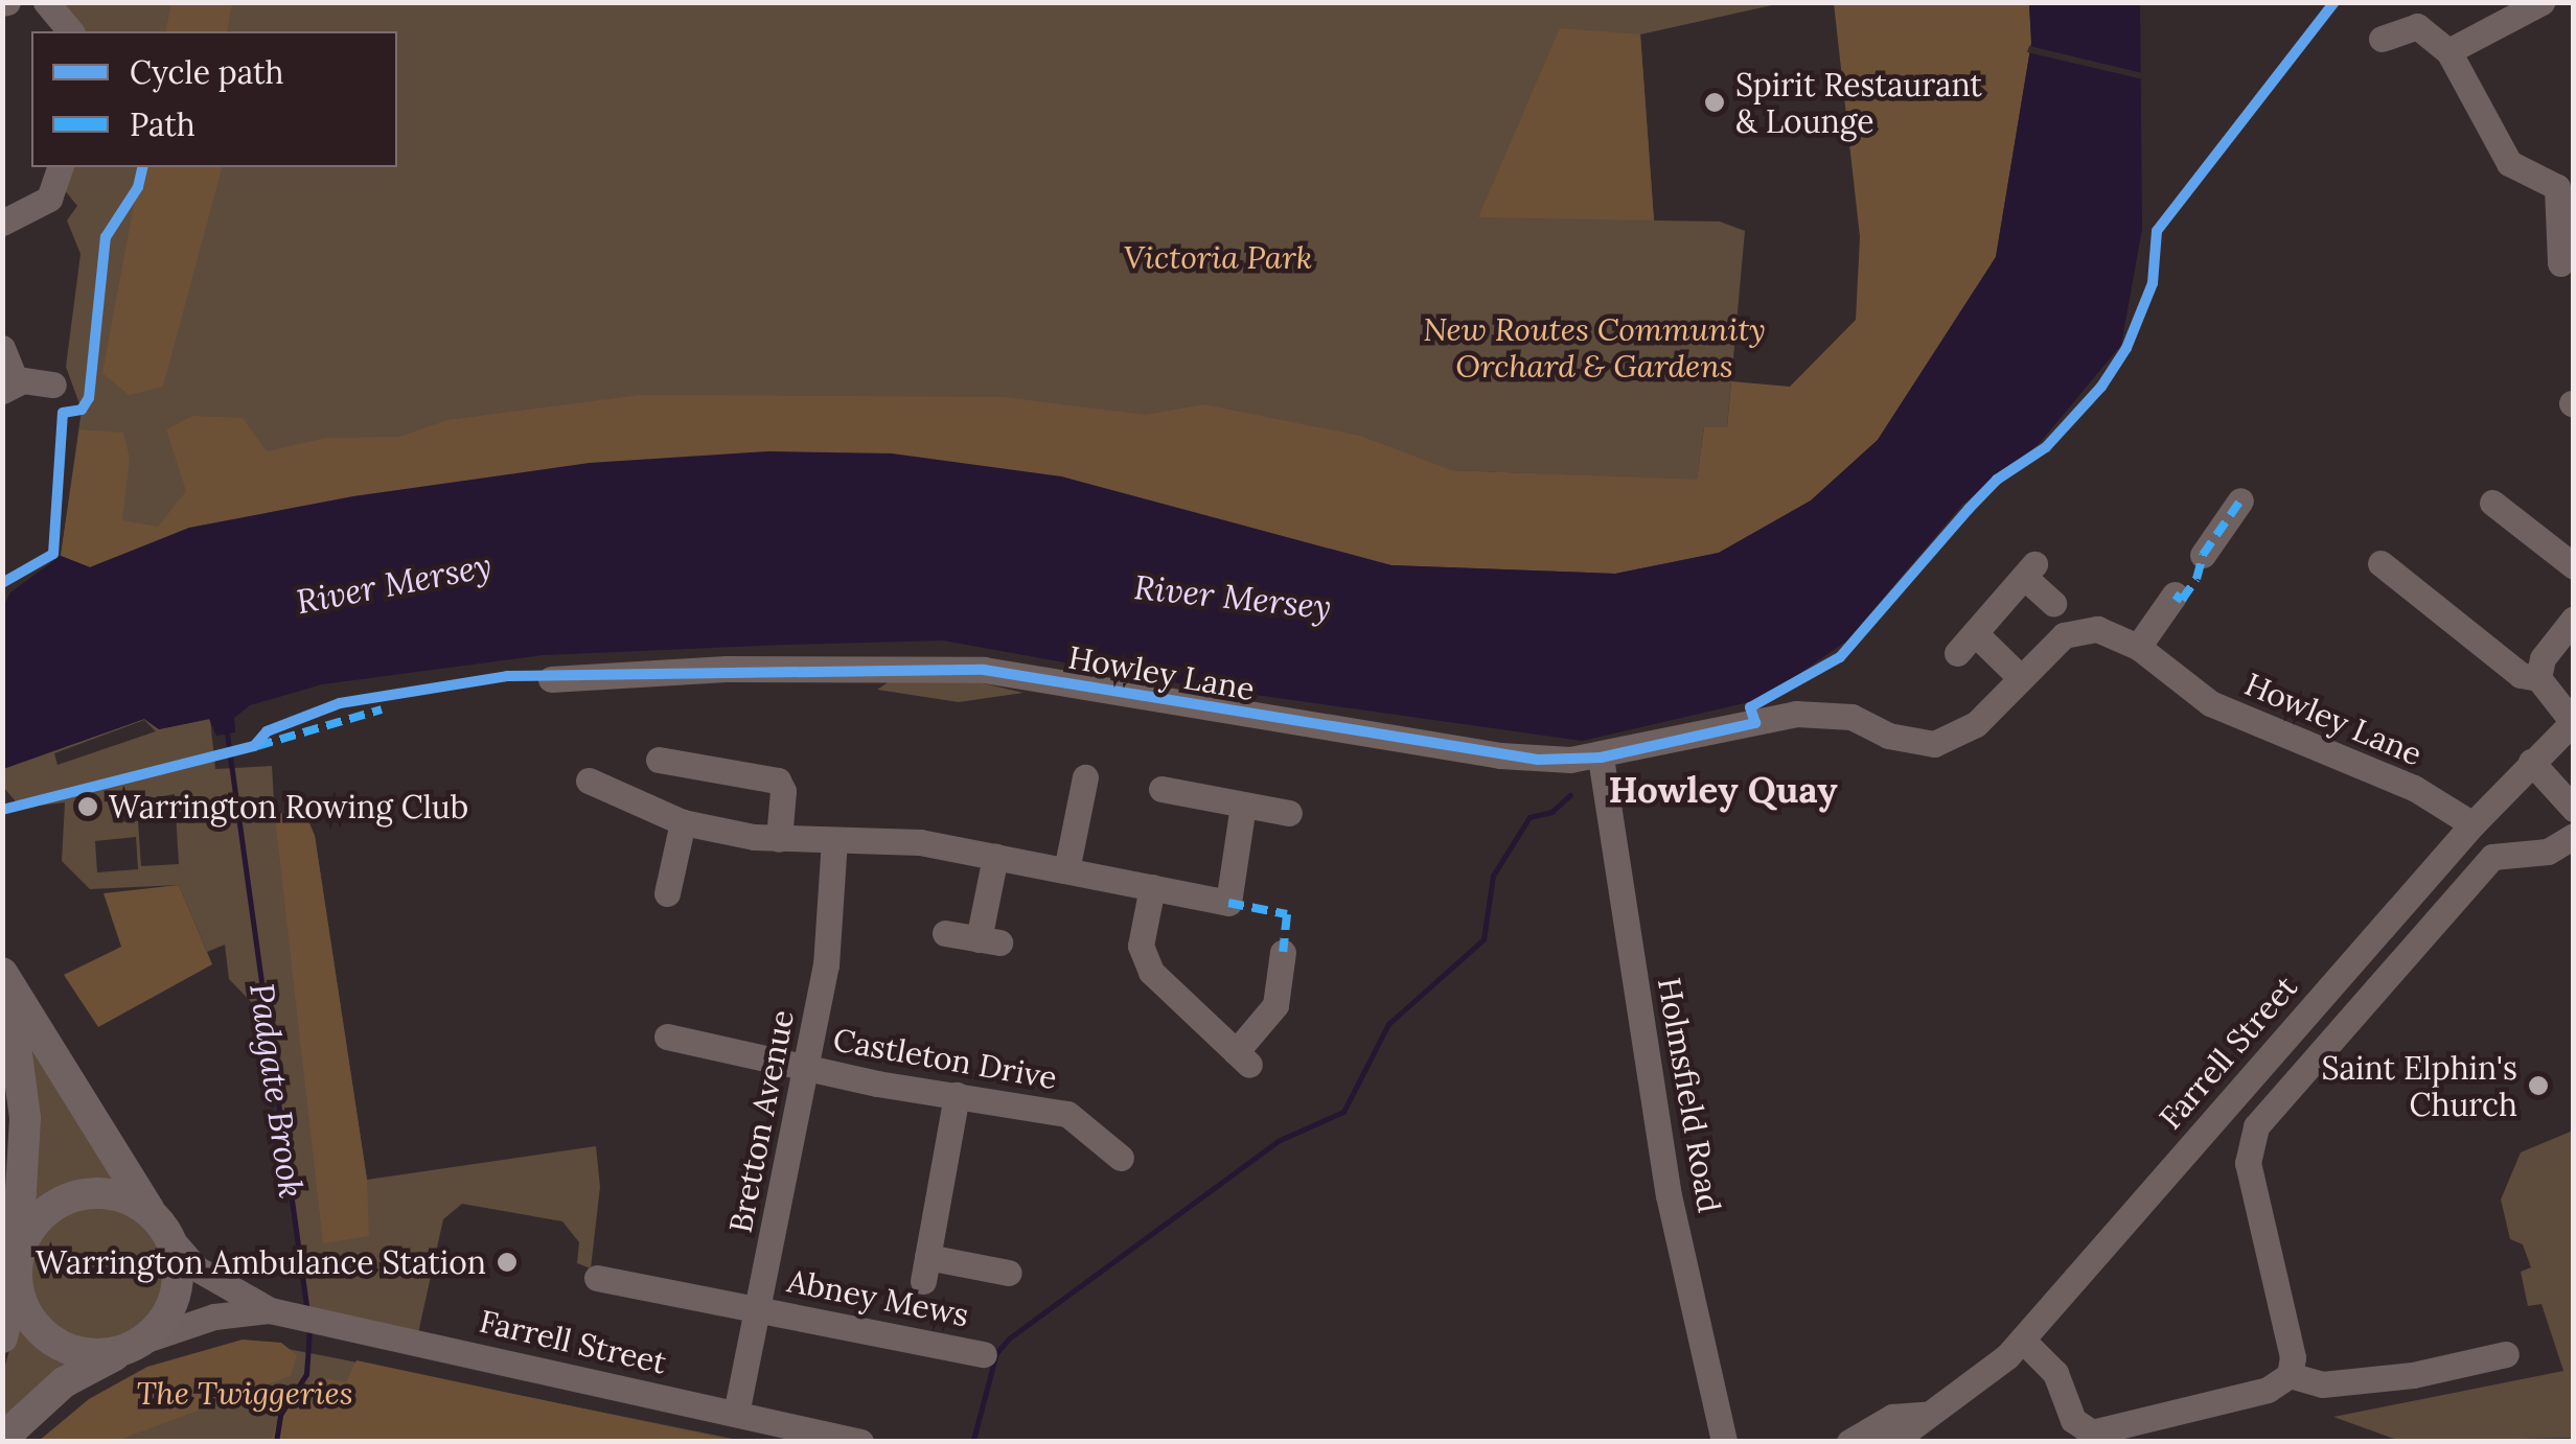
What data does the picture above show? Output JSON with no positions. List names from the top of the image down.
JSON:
{
  "streets": {
    "street": [
      "Howley Lane",
      "Farrell Street",
      "Castleton Drive",
      "Holmsfield Road",
      "Bretton Avenue",
      "Abney Mews"
    ]
  },
  "crossings": [
    ["Howley Lane", "Farrell Street"],
    ["Howley Lane", "Holmsfield Road"],
    ["Farrell Street", "Bretton Avenue"],
    ["Castleton Drive", "Bretton Avenue"],
    ["Bretton Avenue", "Abney Mews"]
  ],
  "districts": ["Howley Quay"],
  "water": ["River Mersey", "Padgate Brook"],
  "parks": ["Victoria Park", "New Routes Community Orchard & Gardens", "The Twiggeries"],
  "places": [
    "Spirit Restaurant & Lounge",
    "Warrington Rowing Club",
    "Saint Elphin's Church",
    "Warrington Ambulance Station"
  ],
  "legend": ["Cycle path", "Path"]
}
